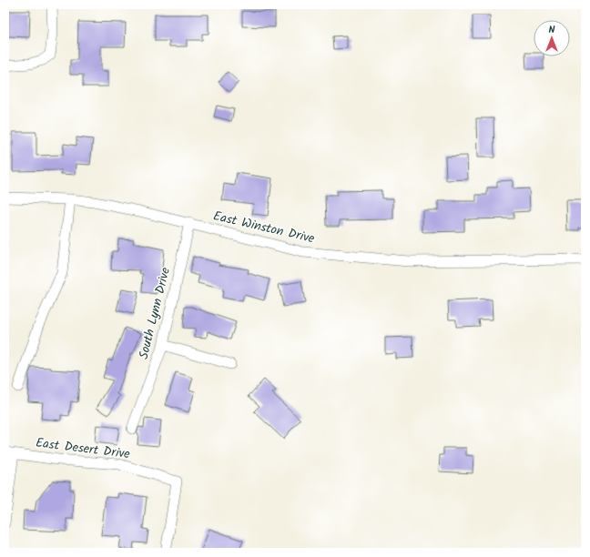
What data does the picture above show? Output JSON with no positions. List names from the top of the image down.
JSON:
{
  "streets": {
    "street": ["East Winston Drive", "South Lynn Drive", "East Desert Drive"]
  },
  "crossings": [
    ["East Winston Drive", "South Lynn Drive"]
  ],
  "north": "top"
}
